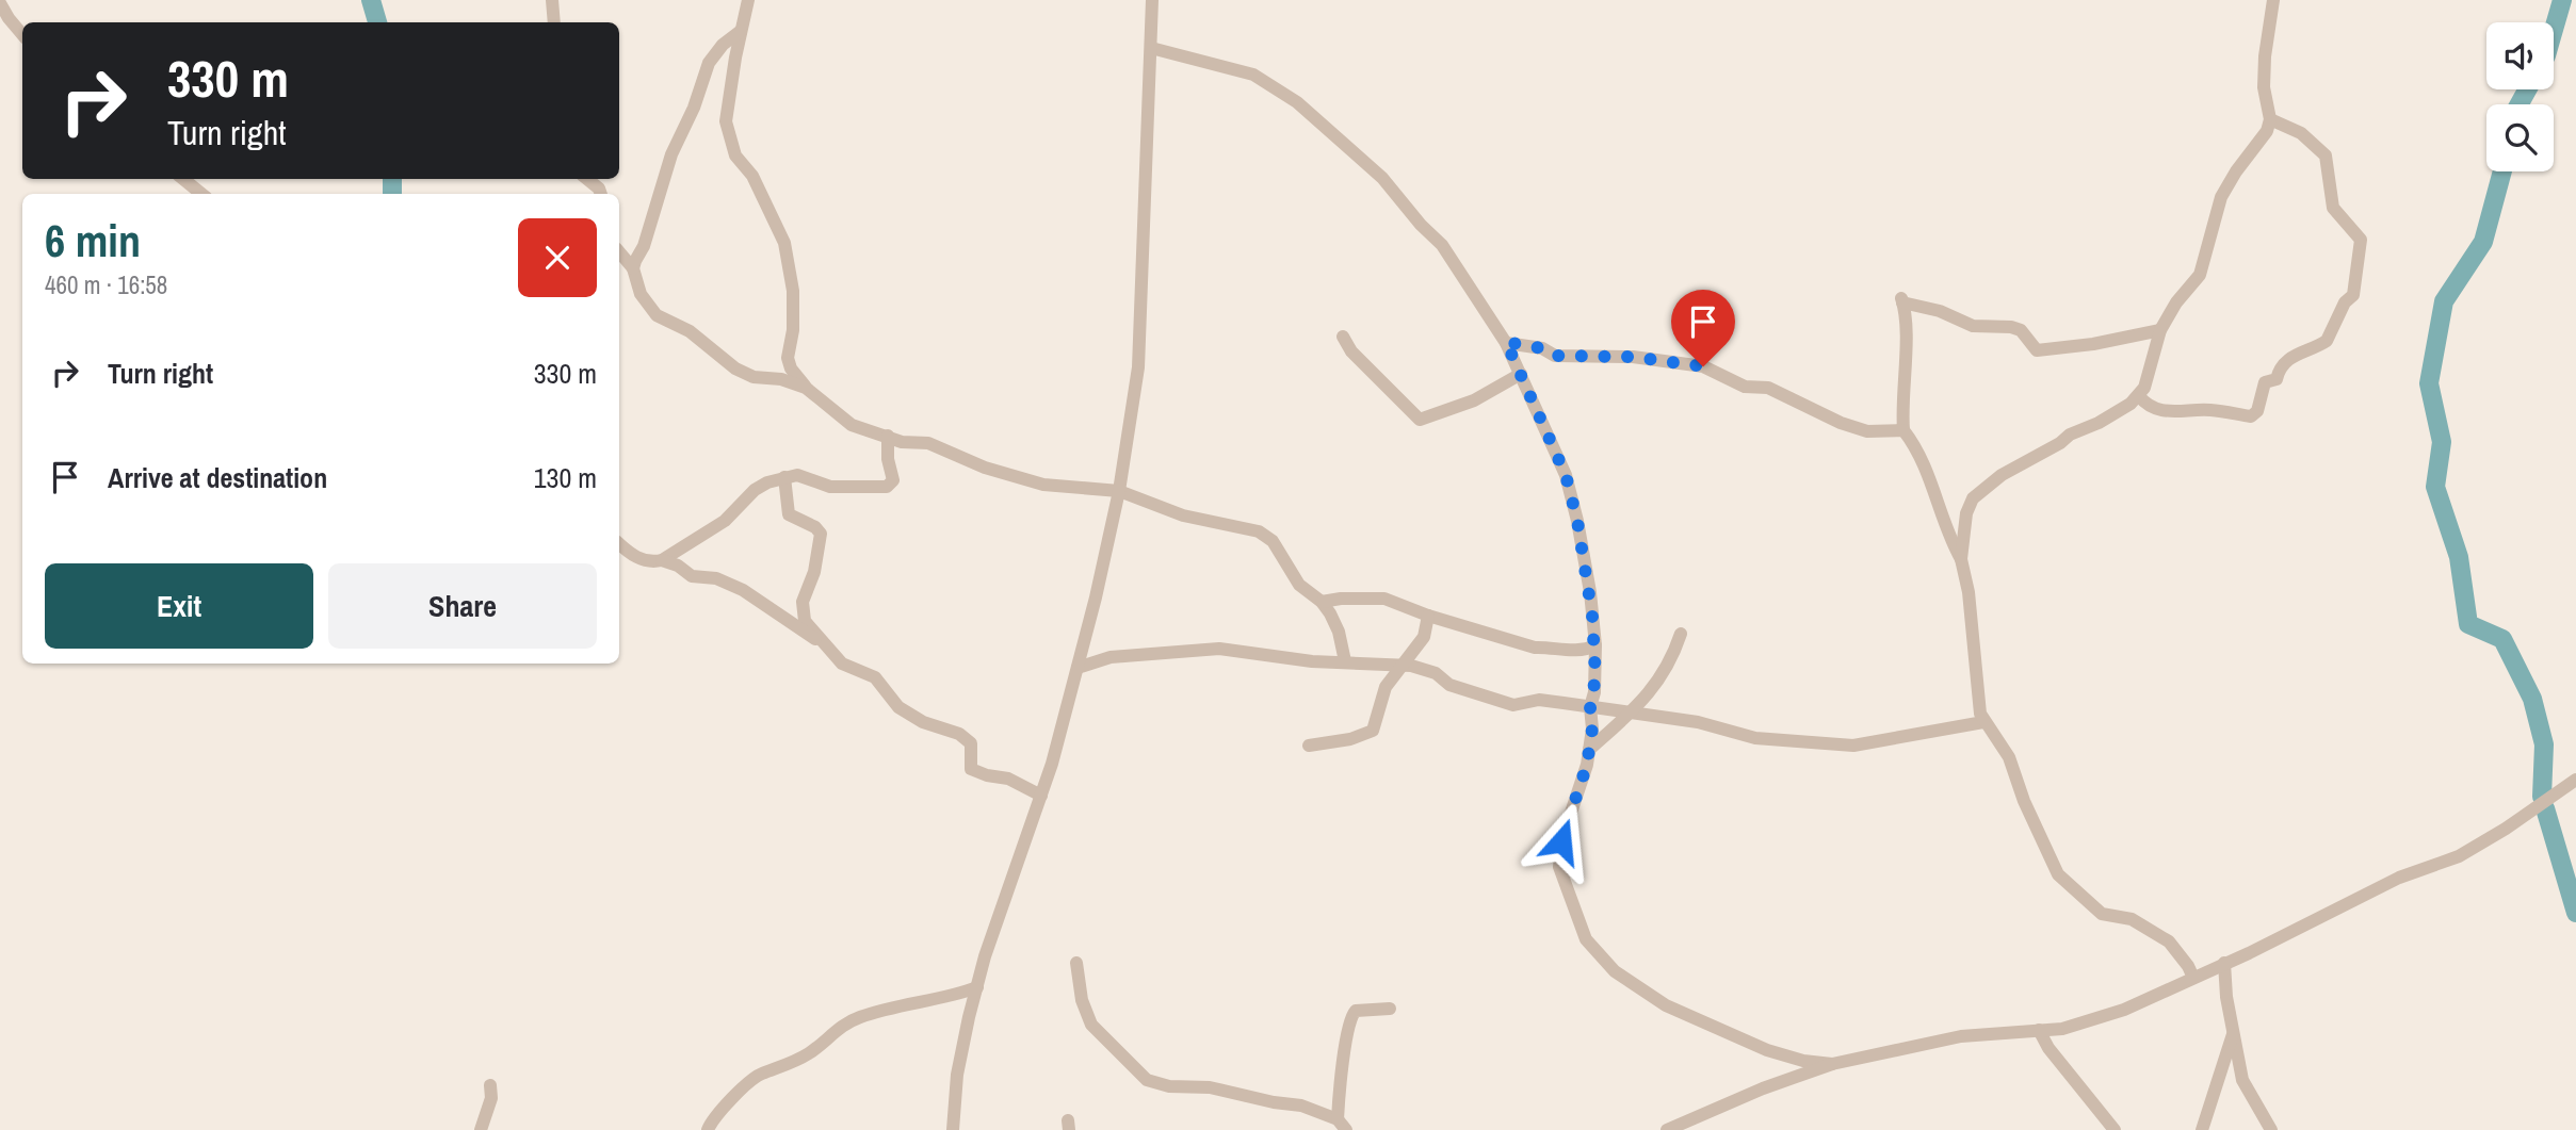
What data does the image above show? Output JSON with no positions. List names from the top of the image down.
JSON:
{
  "page": {
    "turn": ["330 m", "Turn right"],
    "heading": ["6 min", "460 m · 16:58"],
    "list": [
      {
        "name": "Turn right",
        "value": "330 m"
      },
      {
        "name": "Arrive at destination",
        "value": "130 m"
      }
    ],
    "buttons": ["Exit", "Share"]
  }
}
